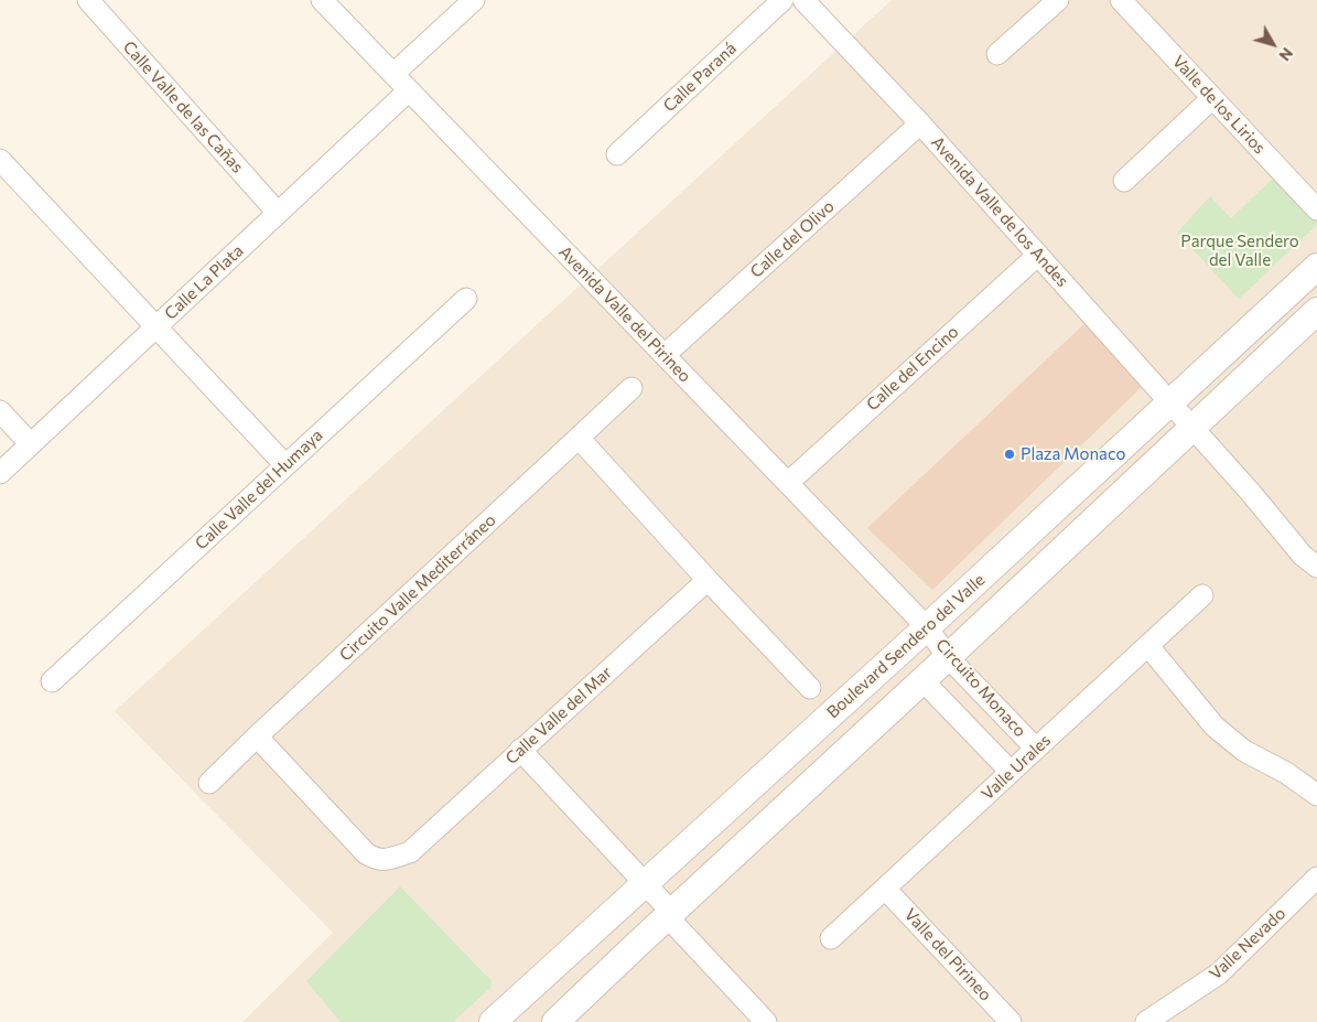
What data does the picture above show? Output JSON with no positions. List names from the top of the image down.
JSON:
{
  "streets": {
    "street": [
      "Calle Paraná",
      "Valle de los Lirios",
      "Calle Valle de las Cañas",
      "Avenida Valle de los Andes",
      "Calle del Olivo",
      "Calle La Plata",
      "Avenida Valle del Pirineo",
      "Calle del Encino",
      "Calle Valle del Humaya",
      "Circuito Valle Mediterráneo",
      "Boulevard Sendero del Valle",
      "Circuito Monaco",
      "Calle Valle del Mar",
      "Valle Urales",
      "Valle Nevado",
      "Valle del Pirineo"
    ]
  },
  "crossings": [
    ["Calle Valle de las Cañas", "Calle La Plata"],
    ["Avenida Valle de los Andes", "Calle del Olivo"],
    ["Avenida Valle de los Andes", "Calle del Encino"],
    ["Avenida Valle de los Andes", "Boulevard Sendero del Valle"],
    ["Calle del Olivo", "Avenida Valle del Pirineo"],
    ["Calle La Plata", "Avenida Valle del Pirineo"],
    ["Avenida Valle del Pirineo", "Calle del Encino"],
    ["Avenida Valle del Pirineo", "Boulevard Sendero del Valle"],
    ["Avenida Valle del Pirineo", "Circuito Monaco"],
    ["Circuito Valle Mediterráneo", "Calle Valle del Mar"],
    ["Boulevard Sendero del Valle", "Circuito Monaco"],
    ["Circuito Monaco", "Valle Urales"],
    ["Valle Urales", "Valle del Pirineo"]
  ],
  "parks": ["Parque Sendero del Valle"],
  "places": ["Plaza Monaco"],
  "north": "bottom right"
}
